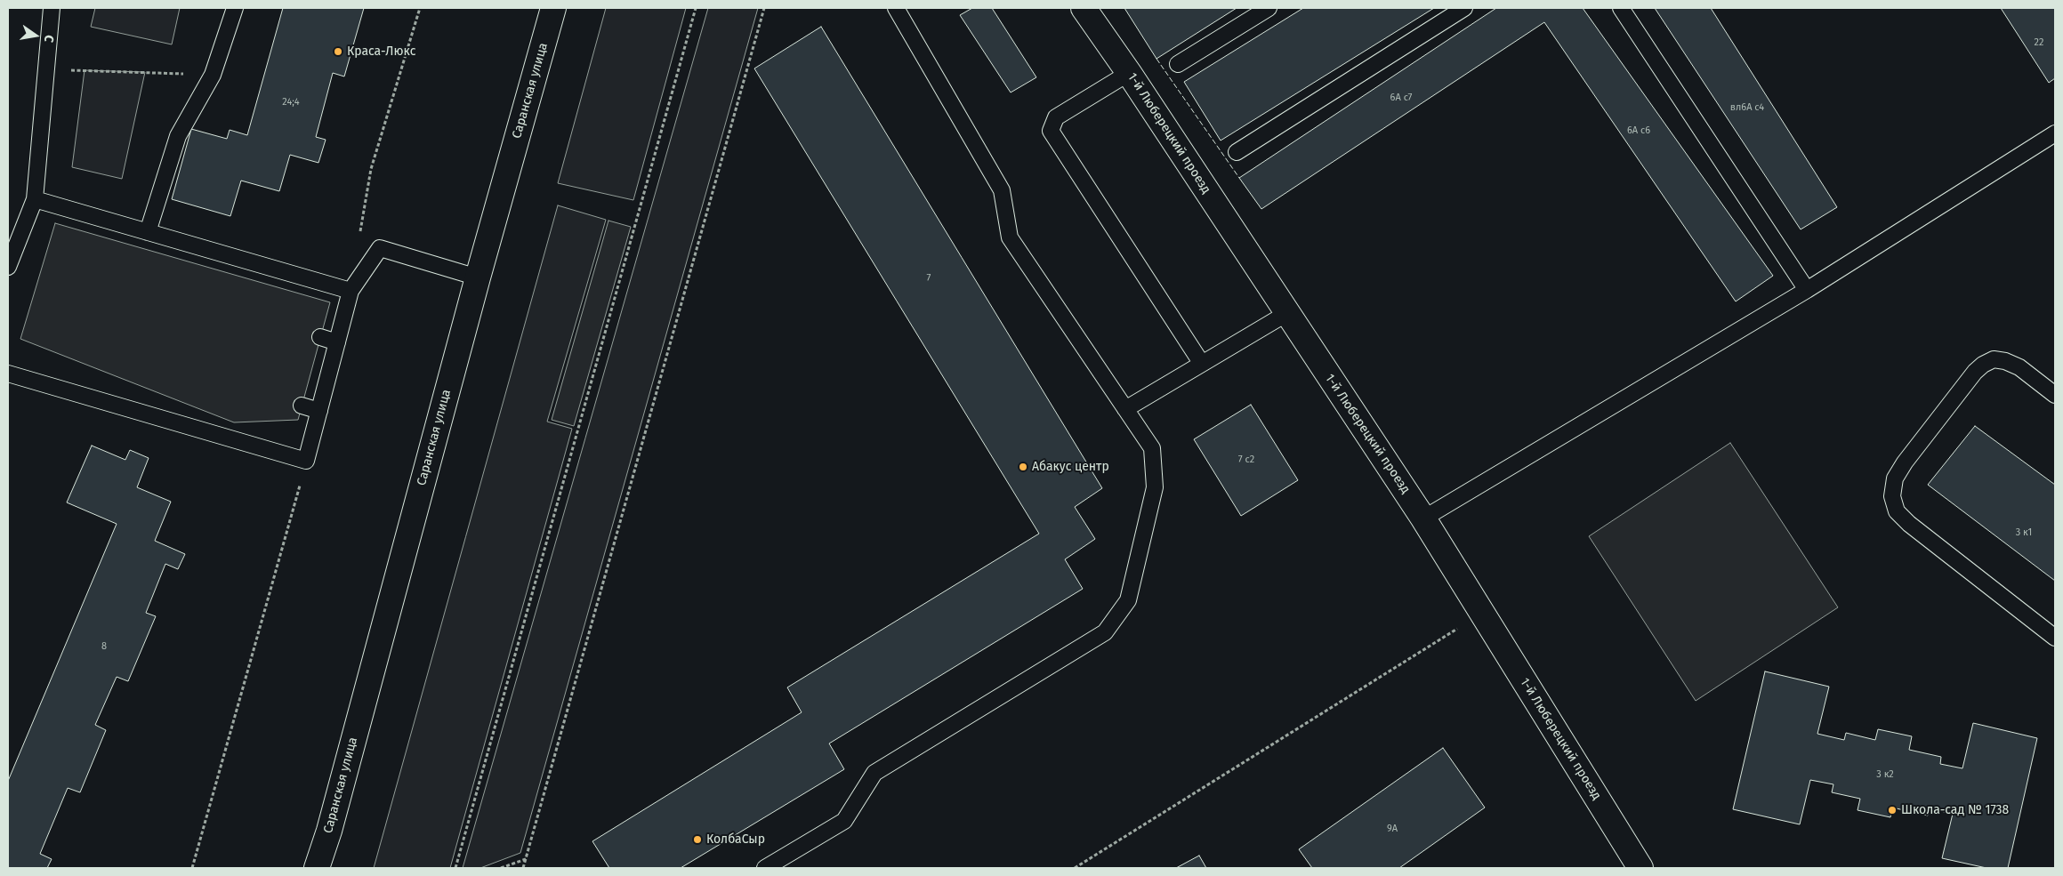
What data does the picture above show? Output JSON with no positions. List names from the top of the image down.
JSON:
{
  "streets": {
    "street": ["Саранская улица", "1-й Люберецкий проезд"]
  },
  "places": [
    "Краса-Люкс",
    "Абакус центр",
    "Школа-сад № 1738",
    "КолбаСыр"
  ],
  "house_numbers": [
    "22",
    "6А с7",
    "24;4",
    "вл6А с4",
    "6А с6",
    "7",
    "7 с2",
    "3 к1",
    "8",
    "3 к2",
    "9А"
  ],
  "north": "right"
}
